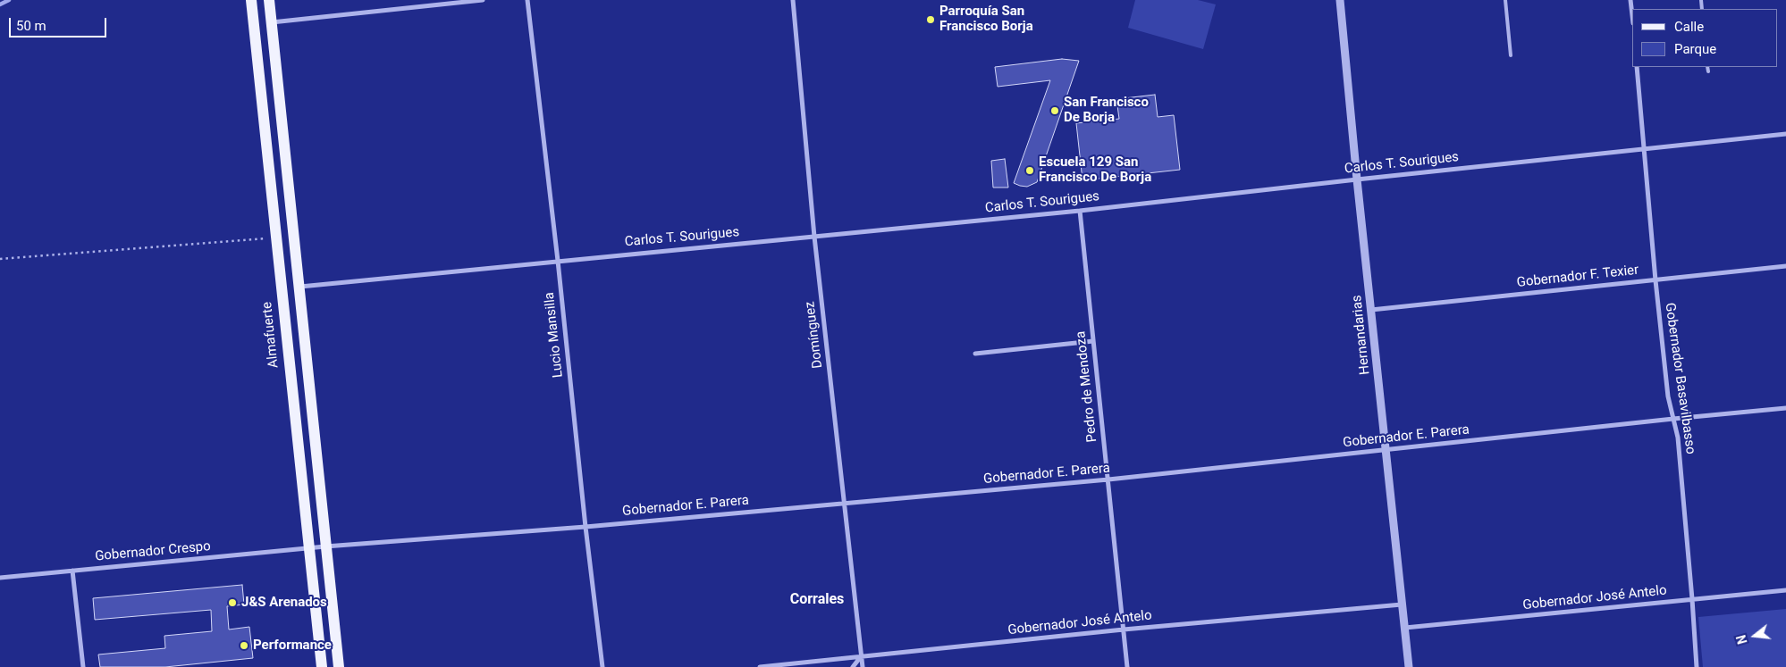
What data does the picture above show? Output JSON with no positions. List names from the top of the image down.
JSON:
{
  "streets": {
    "main road": ["Almafuerte"],
    "street": [
      "Carlos T. Sourigues",
      "Gobernador F. Texier",
      "Lucio Mansilla",
      "Domínguez",
      "Hernandarias",
      "Gobernador Basavilbasso",
      "Pedro de Mendoza",
      "Gobernador E. Parera",
      "Gobernador Crespo",
      "Gobernador José Antelo"
    ]
  },
  "crossings": [
    ["Carlos T. Sourigues", "Lucio Mansilla"],
    ["Carlos T. Sourigues", "Domínguez"],
    ["Carlos T. Sourigues", "Hernandarias"],
    ["Carlos T. Sourigues", "Gobernador Basavilbasso"],
    ["Carlos T. Sourigues", "Pedro de Mendoza"],
    ["Gobernador F. Texier", "Hernandarias"],
    ["Gobernador F. Texier", "Gobernador Basavilbasso"],
    ["Almafuerte", "Gobernador E. Parera"],
    ["Almafuerte", "Gobernador Crespo"],
    ["Lucio Mansilla", "Gobernador E. Parera"],
    ["Domínguez", "Gobernador E. Parera"],
    ["Domínguez", "Gobernador José Antelo"],
    ["Hernandarias", "Gobernador E. Parera"],
    ["Hernandarias", "Gobernador José Antelo"],
    ["Gobernador Basavilbasso", "Gobernador E. Parera"],
    ["Gobernador Basavilbasso", "Gobernador José Antelo"],
    ["Pedro de Mendoza", "Gobernador E. Parera"],
    ["Pedro de Mendoza", "Gobernador José Antelo"],
    ["Gobernador E. Parera", "Gobernador Crespo"]
  ],
  "districts": ["Corrales"],
  "places": [
    "Parroquía San Francisco Borja",
    "San Francisco De Borja",
    "Escuela 129 San Francisco De Borja",
    "J&S Arenados",
    "Performance"
  ],
  "legend": ["Calle", "Parque"],
  "scale_bar": "50 m",
  "north": "left"
}
